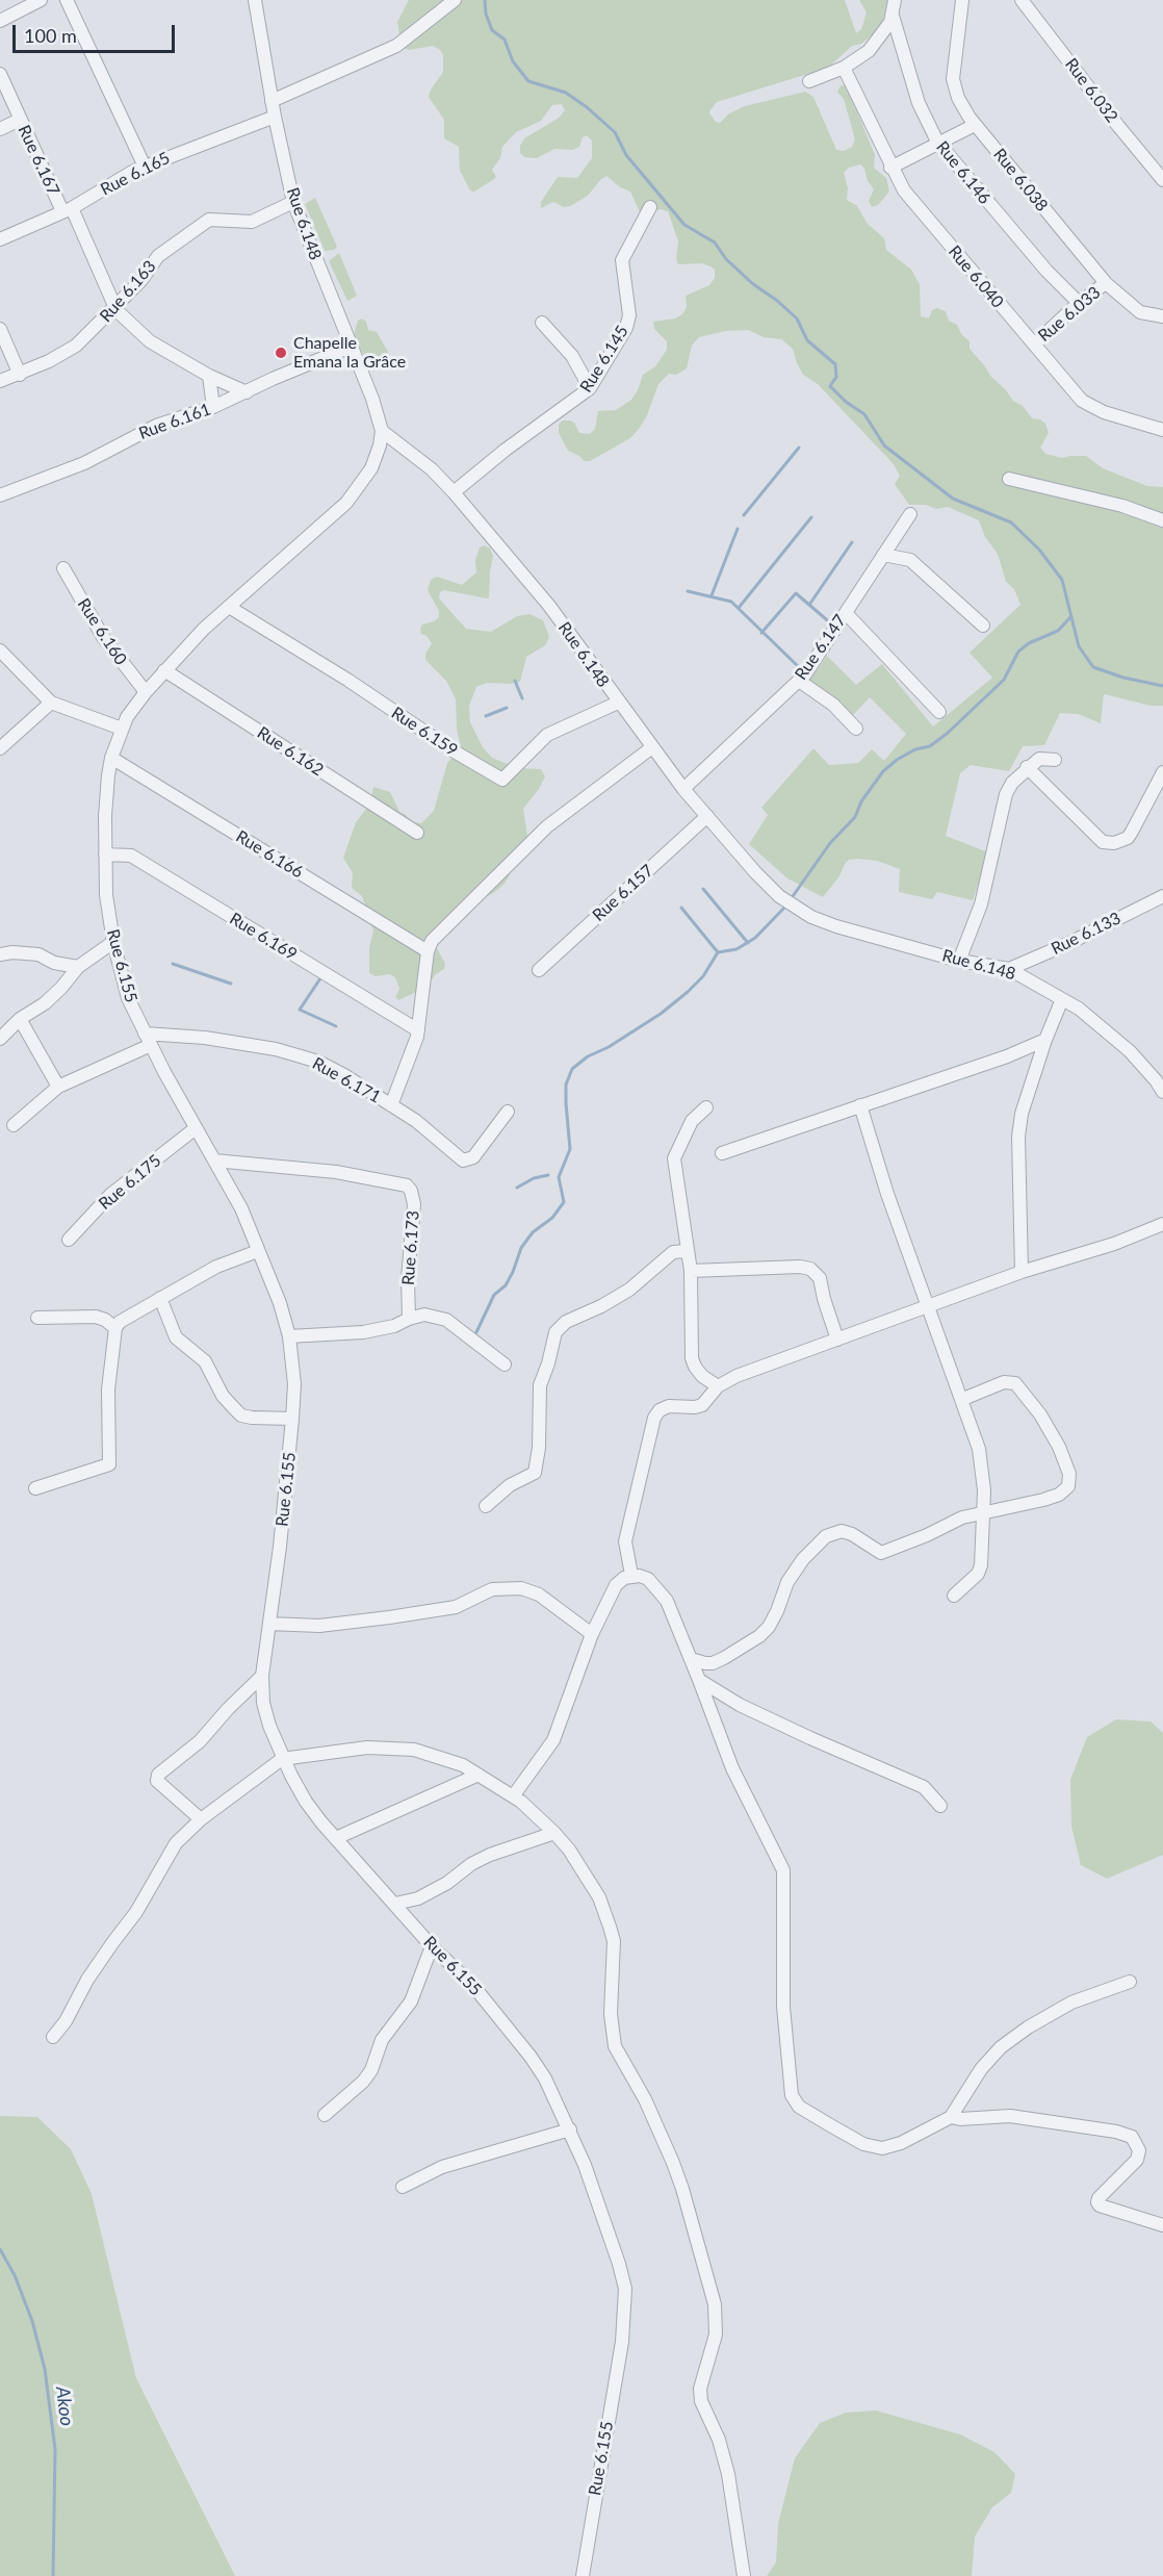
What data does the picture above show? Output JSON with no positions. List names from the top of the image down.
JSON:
{
  "streets": {
    "street": [
      "Rue 6.032",
      "Rue 6.167",
      "Rue 6.146",
      "Rue 6.165",
      "Rue 6.038",
      "Rue 6.148",
      "Rue 6.040",
      "Rue 6.163",
      "Rue 6.033",
      "Rue 6.145",
      "Rue 6.161",
      "Rue 6.160",
      "Rue 6.147",
      "Rue 6.159",
      "Rue 6.162",
      "Rue 6.166",
      "Rue 6.157",
      "Rue 6.133",
      "Rue 6.169",
      "Rue 6.155",
      "Rue 6.171",
      "Rue 6.175",
      "Rue 6.173"
    ]
  },
  "crossings": [
    ["Rue 6.167", "Rue 6.165"],
    ["Rue 6.167", "Rue 6.163"],
    ["Rue 6.146", "Rue 6.033"],
    ["Rue 6.165", "Rue 6.148"],
    ["Rue 6.038", "Rue 6.033"],
    ["Rue 6.148", "Rue 6.163"],
    ["Rue 6.148", "Rue 6.145"],
    ["Rue 6.148", "Rue 6.161"],
    ["Rue 6.148", "Rue 6.147"],
    ["Rue 6.148", "Rue 6.159"],
    ["Rue 6.148", "Rue 6.157"],
    ["Rue 6.148", "Rue 6.133"],
    ["Rue 6.148", "Rue 6.155"],
    ["Rue 6.040", "Rue 6.033"],
    ["Rue 6.160", "Rue 6.155"],
    ["Rue 6.159", "Rue 6.155"],
    ["Rue 6.162", "Rue 6.155"],
    ["Rue 6.166", "Rue 6.155"],
    ["Rue 6.169", "Rue 6.155"],
    ["Rue 6.155", "Rue 6.171"],
    ["Rue 6.155", "Rue 6.175"],
    ["Rue 6.155", "Rue 6.173"]
  ],
  "water": ["Akoo"],
  "places": ["Chapelle Emana la Grâce"],
  "scale_bar": "100 m"
}
